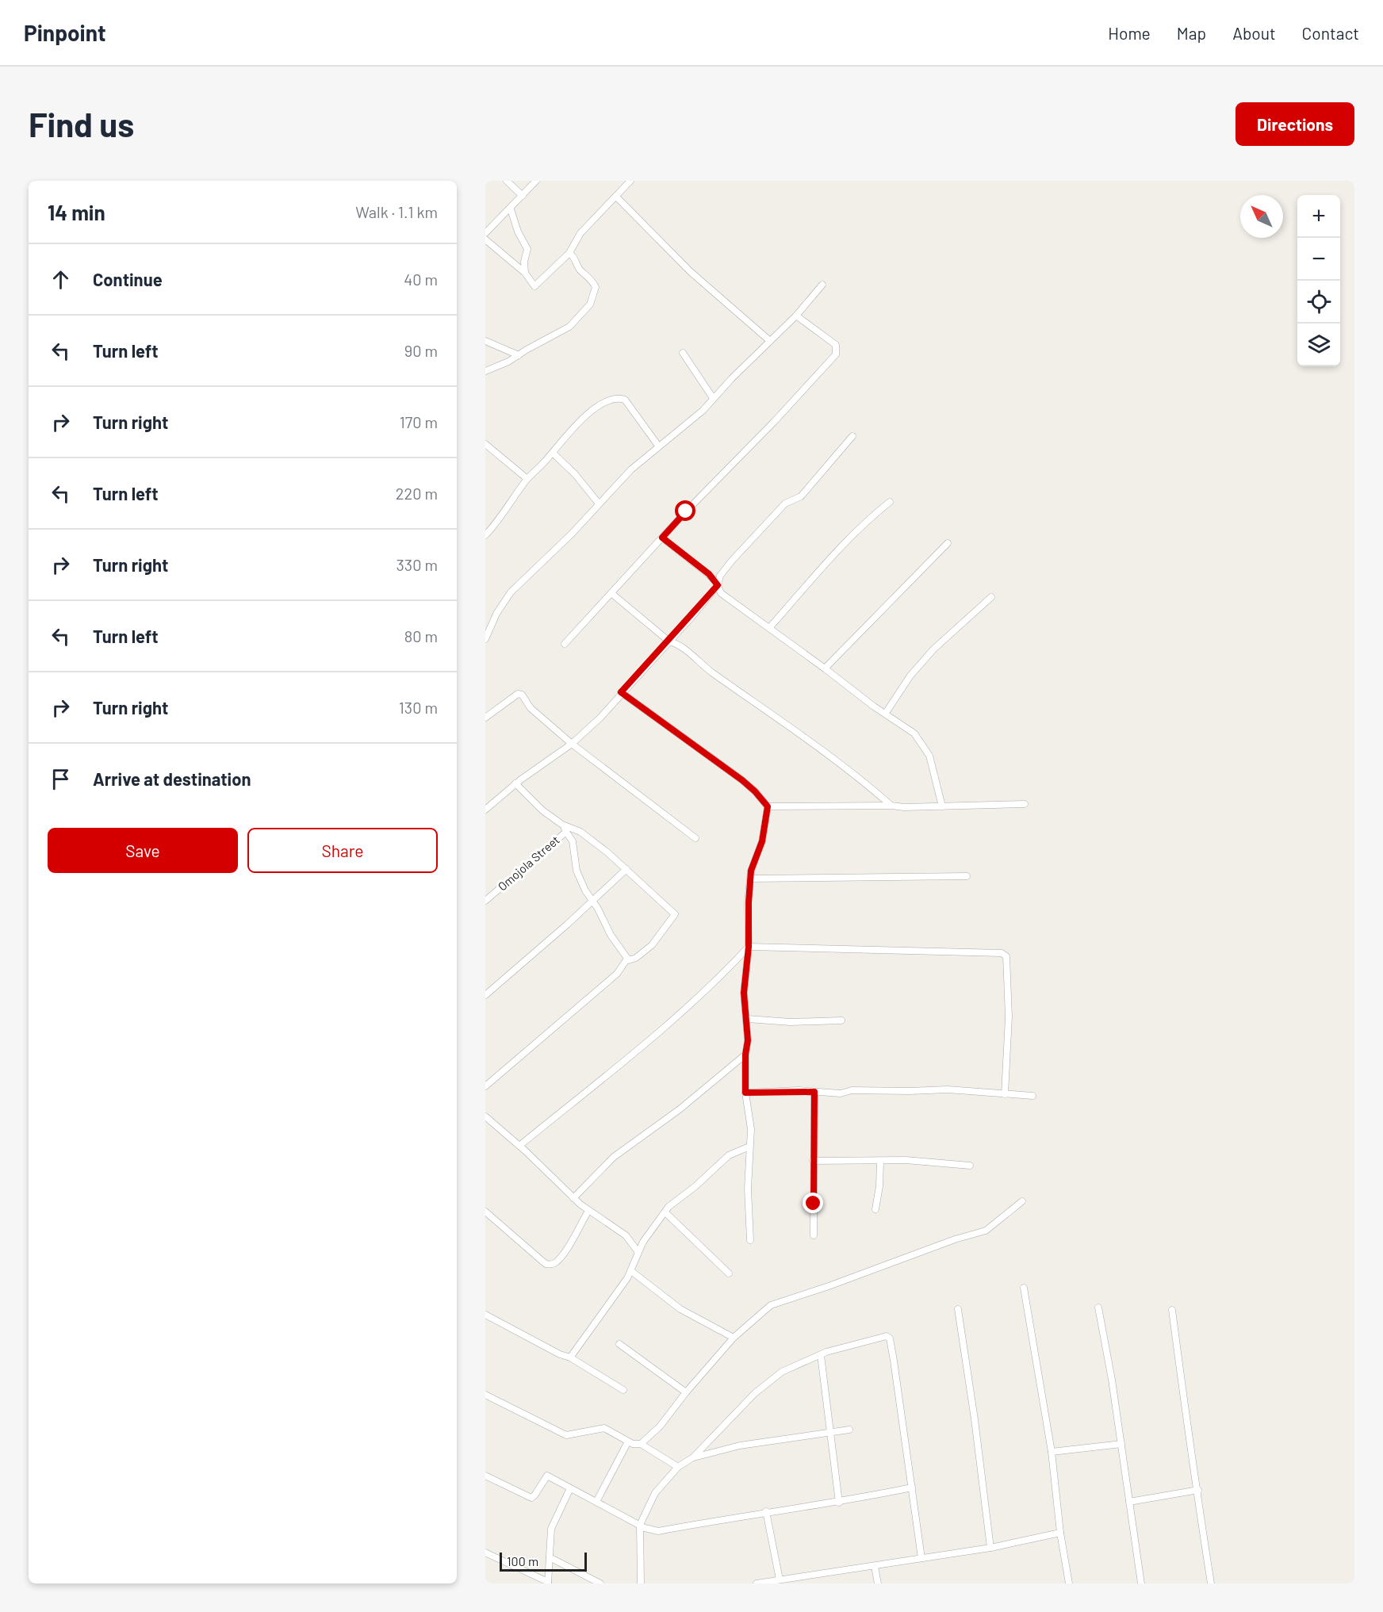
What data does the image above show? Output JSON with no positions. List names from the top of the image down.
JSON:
{
  "streets": {
    "street": ["Omojola Street"]
  },
  "scale_bar": "100 m",
  "north": "top left",
  "page": {
    "header": "Pinpoint",
    "nav": [
      "Home",
      "Map",
      "About",
      "Contact"
    ],
    "buttons": [
      "Directions",
      ["Save", "Share"]
    ],
    "title": "Find us",
    "heading": ["14 min", "Walk · 1.1 km"],
    "map_buttons": ["+", "−"],
    "list": [
      ["Continue", "40 m"],
      ["Turn left", "90 m"],
      ["Turn right", "170 m"],
      ["Turn left", "220 m"],
      ["Turn right", "330 m"],
      ["Turn left", "80 m"],
      ["Turn right", "130 m"],
      "Arrive at destination"
    ],
    "scale": "100 m"
  }
}
